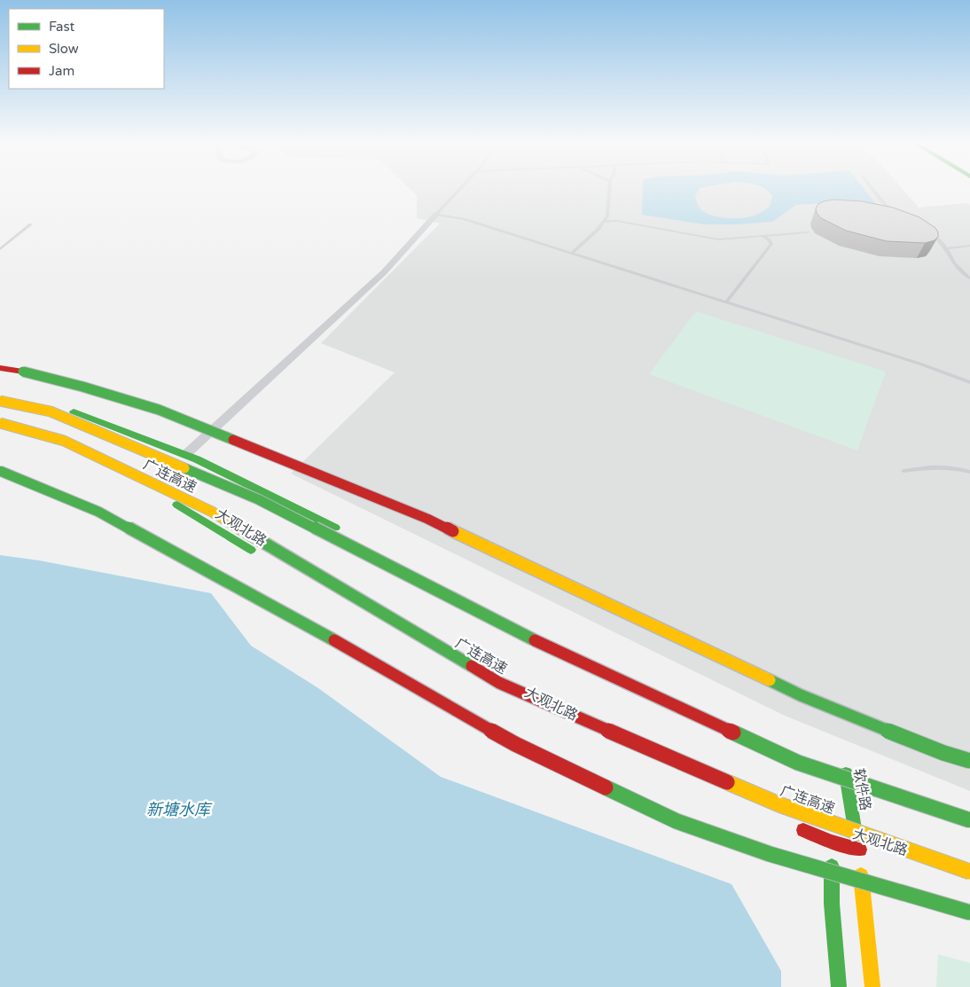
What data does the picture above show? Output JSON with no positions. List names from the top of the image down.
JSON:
{
  "streets": {
    "main road": ["广连高速", "大观北路", "软件路"]
  },
  "crossings": [
    ["大观北路", "软件路"]
  ],
  "water": ["新塘水库"],
  "legend": ["Fast", "Slow", "Jam"]
}
